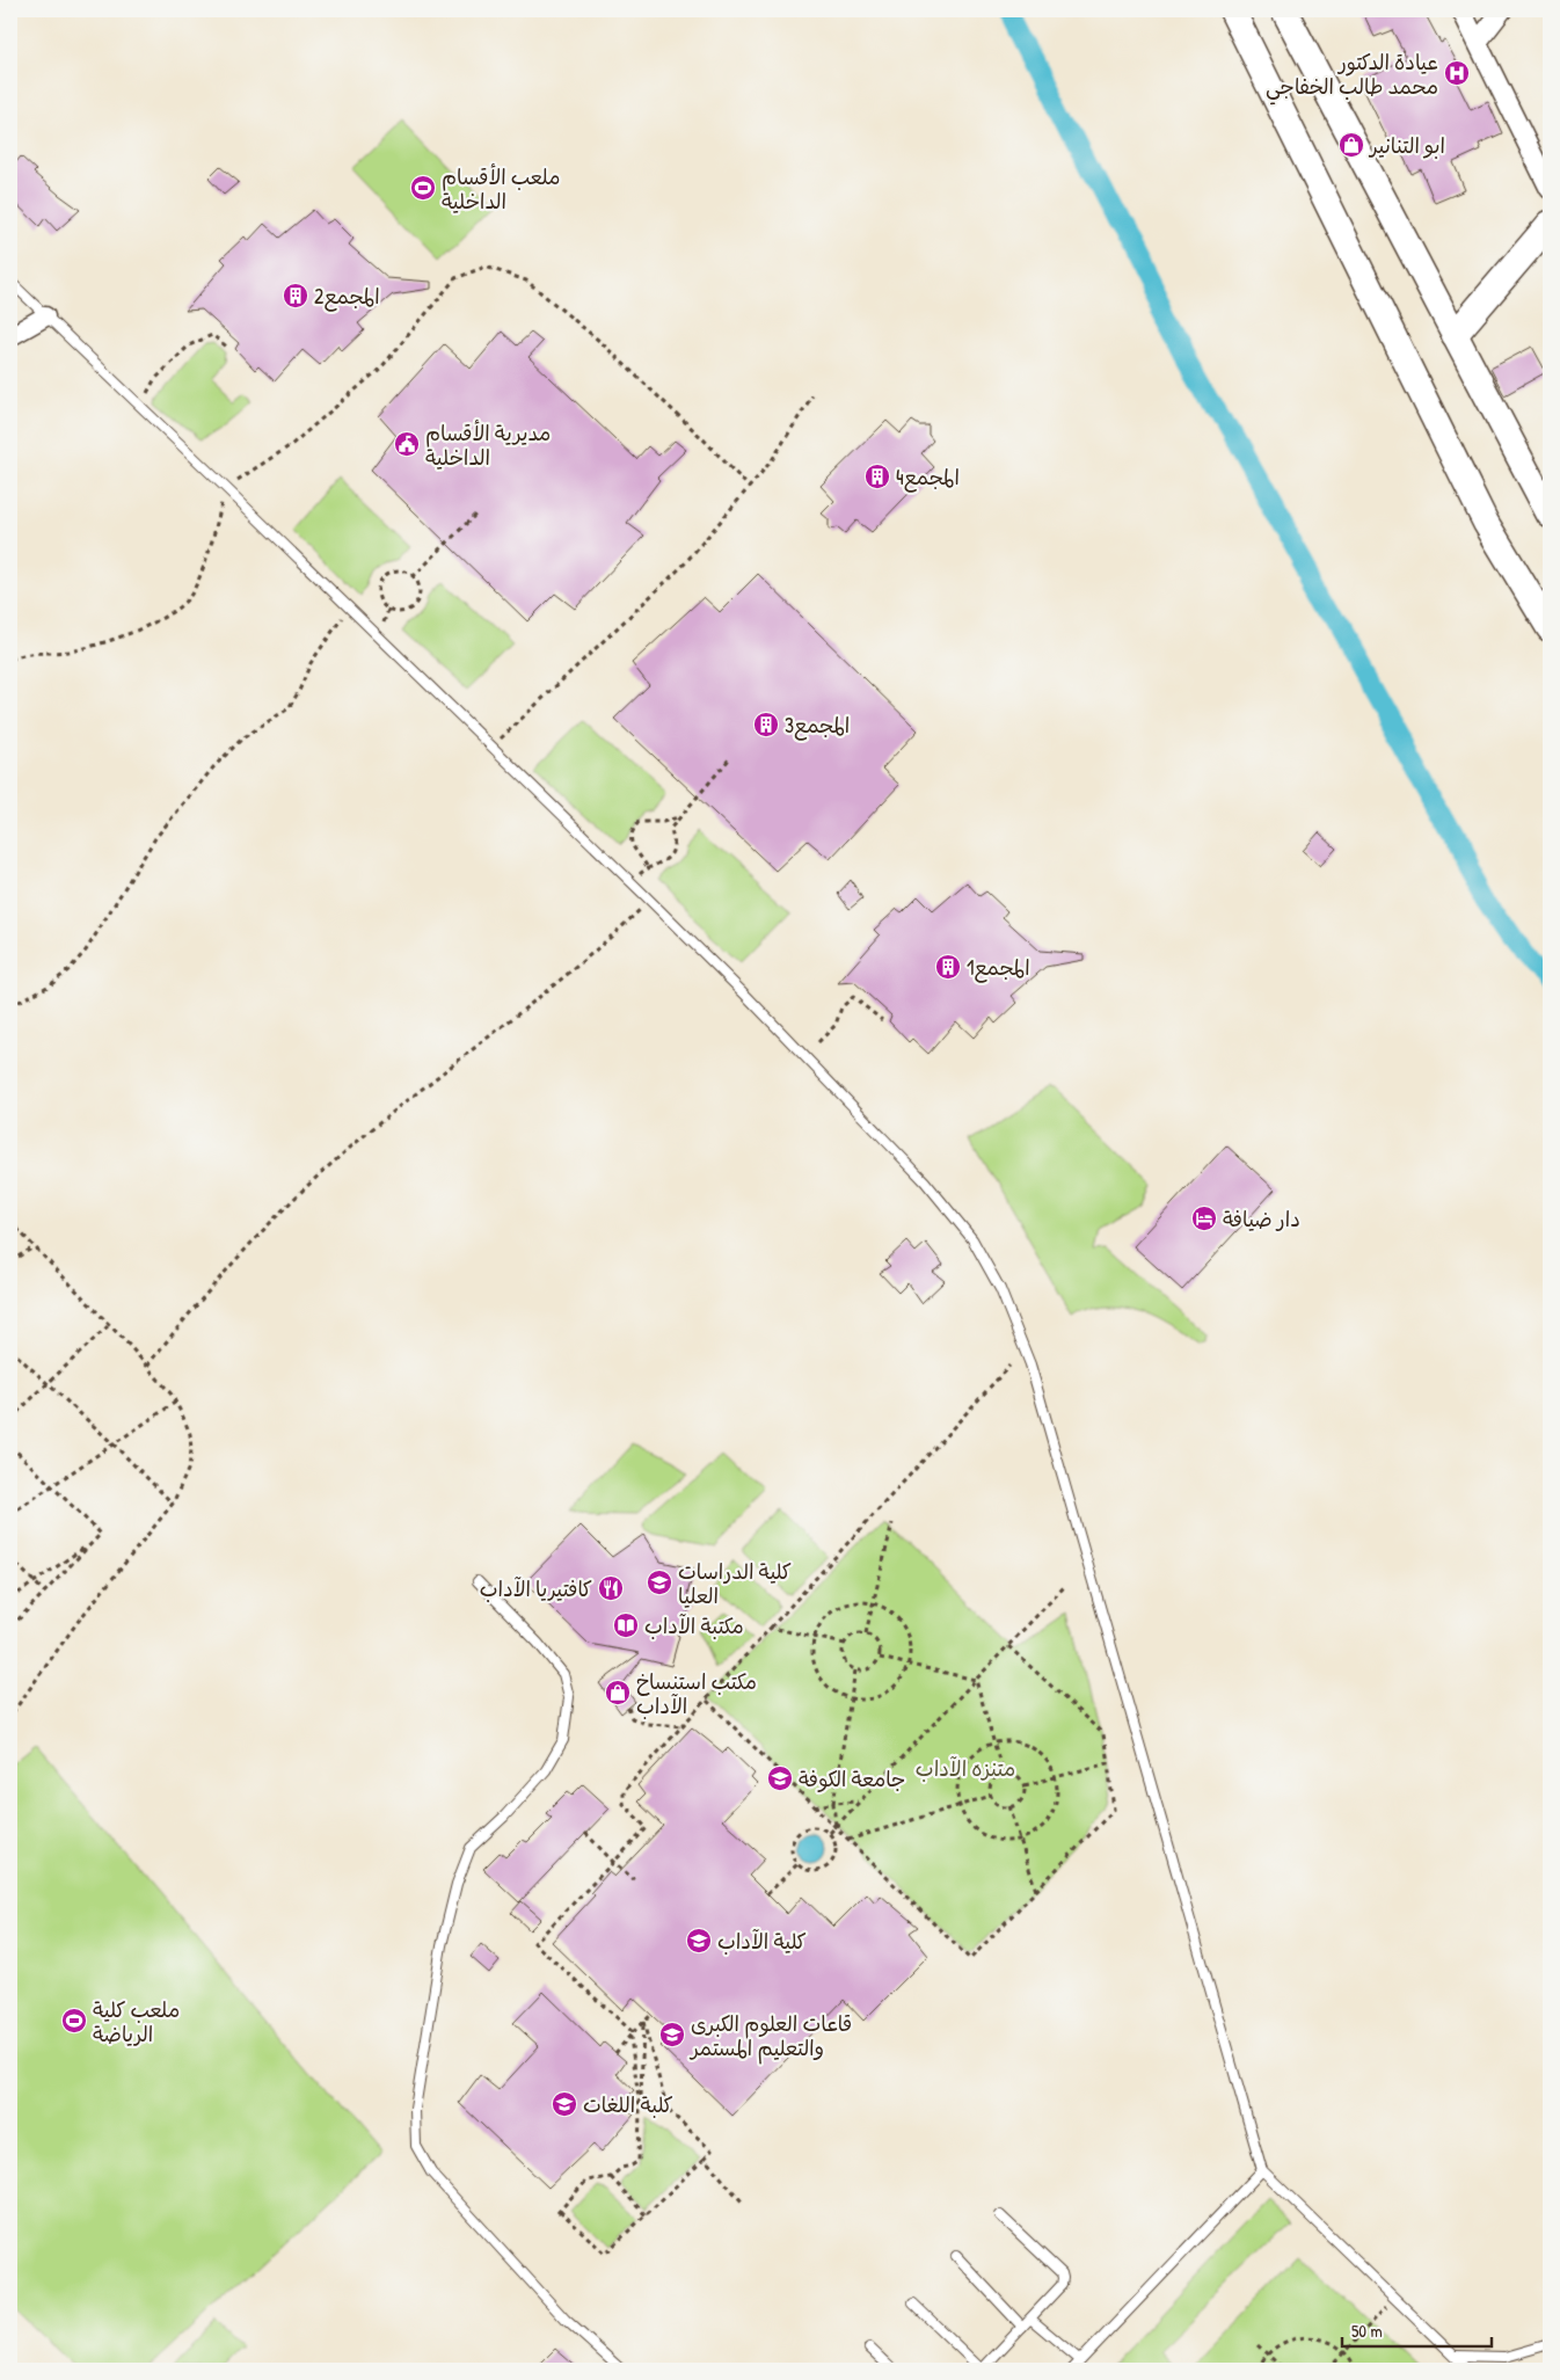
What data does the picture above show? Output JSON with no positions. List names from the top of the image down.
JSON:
{
  "parks": ["متنزه الآداب"],
  "places": {
    "hospital": ["عيادة الدكتور محمد طالب الخفاجي"],
    "shop": ["ابو التنانير", "مكتب استنساخ الآداب"],
    "sports": ["ملعب الأقسام الداخلية", "ملعب كلية الرياضة"],
    "building": [
      "المجمع2",
      "المجمع4",
      "المجمع3",
      "المجمع1"
    ],
    "public building": ["مديرية الأقسام الداخلية"],
    "hotel": ["دار ضيافة"],
    "school or university": [
      "كلية الدراسات العليا",
      "جامعة الكوفة",
      "كلية الآداب",
      "قاعات العلوم الكبرى والتعليم المستمر",
      "كلبة اللغات"
    ],
    "restaurant": ["كافتيريا الآداب"],
    "library": ["مكتبة الآداب"]
  },
  "scale_bar": "50 m"
}
